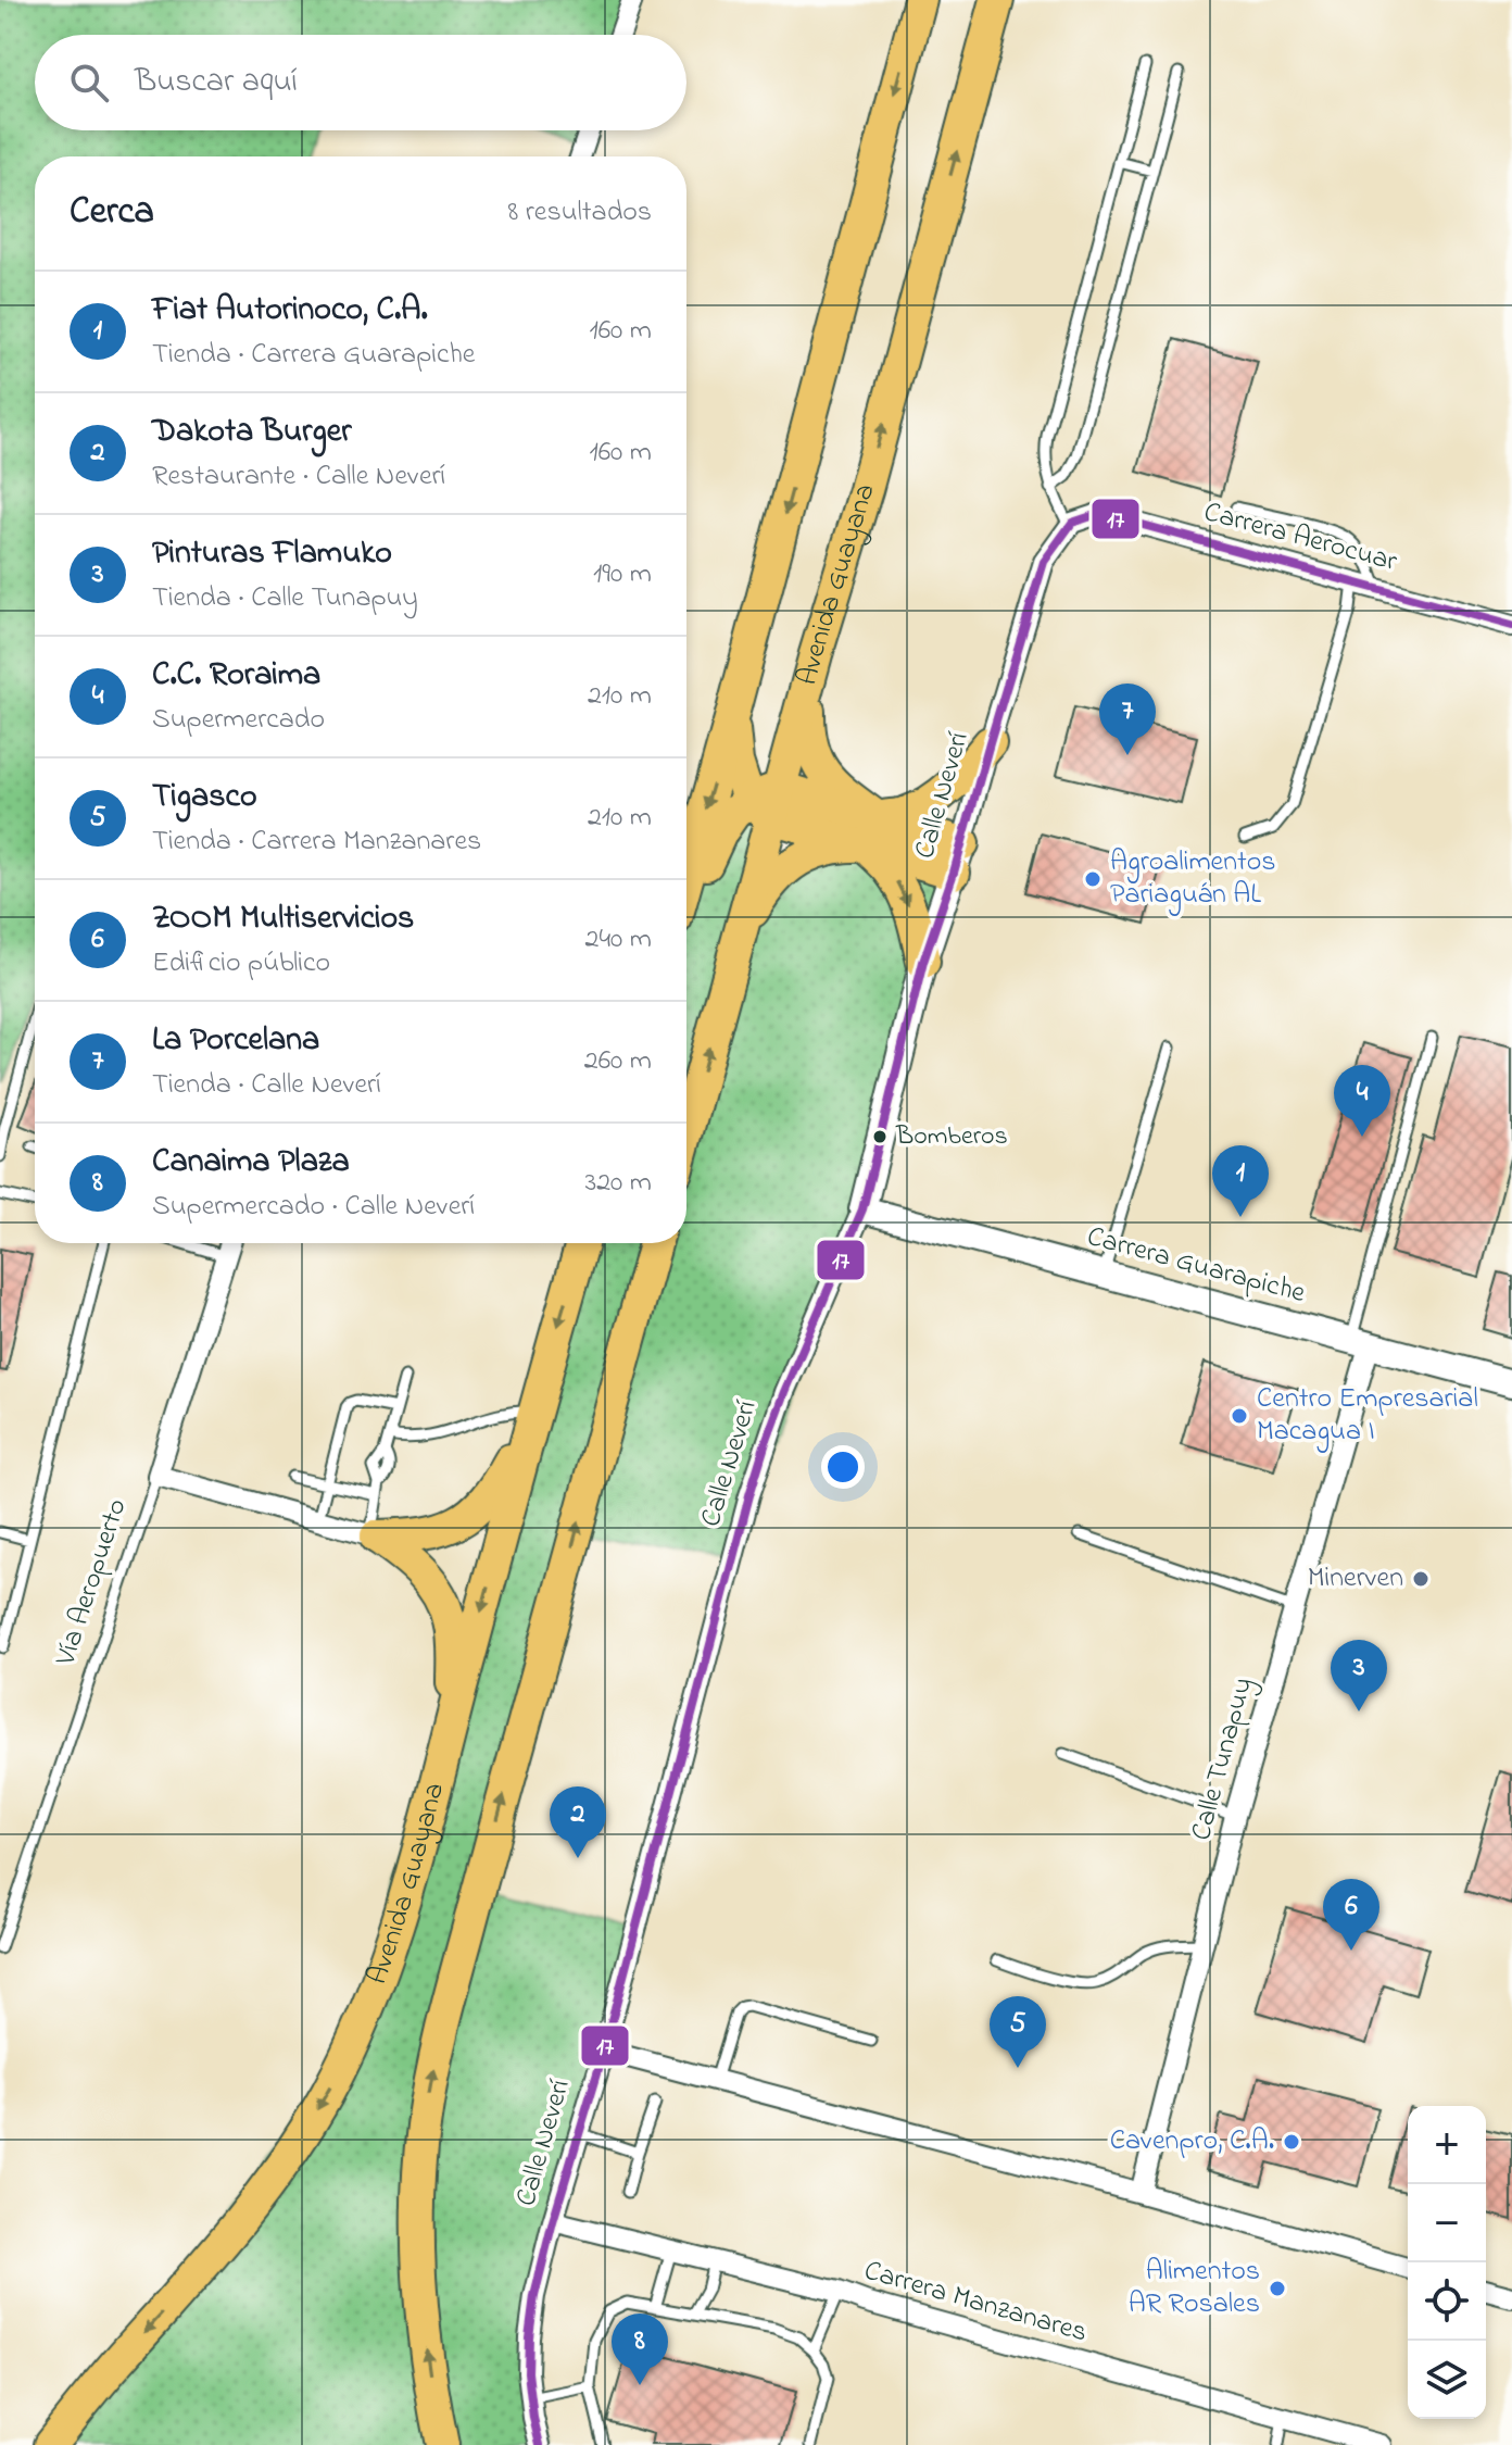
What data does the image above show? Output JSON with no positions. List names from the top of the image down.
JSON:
{
  "streets": {
    "main road": ["Avenida Guayana"],
    "street": [
      "Carrera Aerocuar",
      "Calle Neverí",
      "Carrera Guarapiche",
      "Vía Aeropuerto",
      "Calle Tunapuy",
      "Carrera Manzanares"
    ]
  },
  "crossings": [
    ["Carrera Aerocuar", "Calle Neverí"],
    ["Calle Neverí", "Carrera Guarapiche"],
    ["Calle Neverí", "Carrera Manzanares"],
    ["Carrera Guarapiche", "Calle Tunapuy"]
  ],
  "places": [
    "Agroalimentos Pariaguán AL",
    "Bomberos",
    "Centro Empresarial Macagua I",
    "Minerven",
    "Cavenpro, C.A.",
    "Alimentos AR Rosales"
  ],
  "lines": ["transit line 17"],
  "page": {
    "search": "Buscar aquí",
    "heading": ["Cerca", "8 resultados"],
    "list": [
      {
        "mark": "1",
        "name": "Fiat Autorinoco, C.A.",
        "note": "Tienda · Carrera Guarapiche",
        "value": "160 m"
      },
      {
        "mark": "2",
        "name": "Dakota Burger",
        "note": "Restaurante · Calle Neverí",
        "value": "160 m"
      },
      {
        "mark": "3",
        "name": "Pinturas Flamuko",
        "note": "Tienda · Calle Tunapuy",
        "value": "190 m"
      },
      {
        "mark": "4",
        "name": "C.C. Roraima",
        "note": "Supermercado",
        "value": "210 m"
      },
      {
        "mark": "5",
        "name": "Tigasco",
        "note": "Tienda · Carrera Manzanares",
        "value": "210 m"
      },
      {
        "mark": "6",
        "name": "ZOOM Multiservicios",
        "note": "Edificio público",
        "value": "240 m"
      },
      {
        "mark": "7",
        "name": "La Porcelana",
        "note": "Tienda · Calle Neverí",
        "value": "260 m"
      },
      {
        "mark": "8",
        "name": "Canaima Plaza",
        "note": "Supermercado · Calle Neverí",
        "value": "320 m"
      }
    ],
    "pins": [
      "7",
      "4",
      "1",
      "3",
      "2",
      "6",
      "5",
      "8"
    ],
    "map_buttons": ["+", "−"]
  }
}
